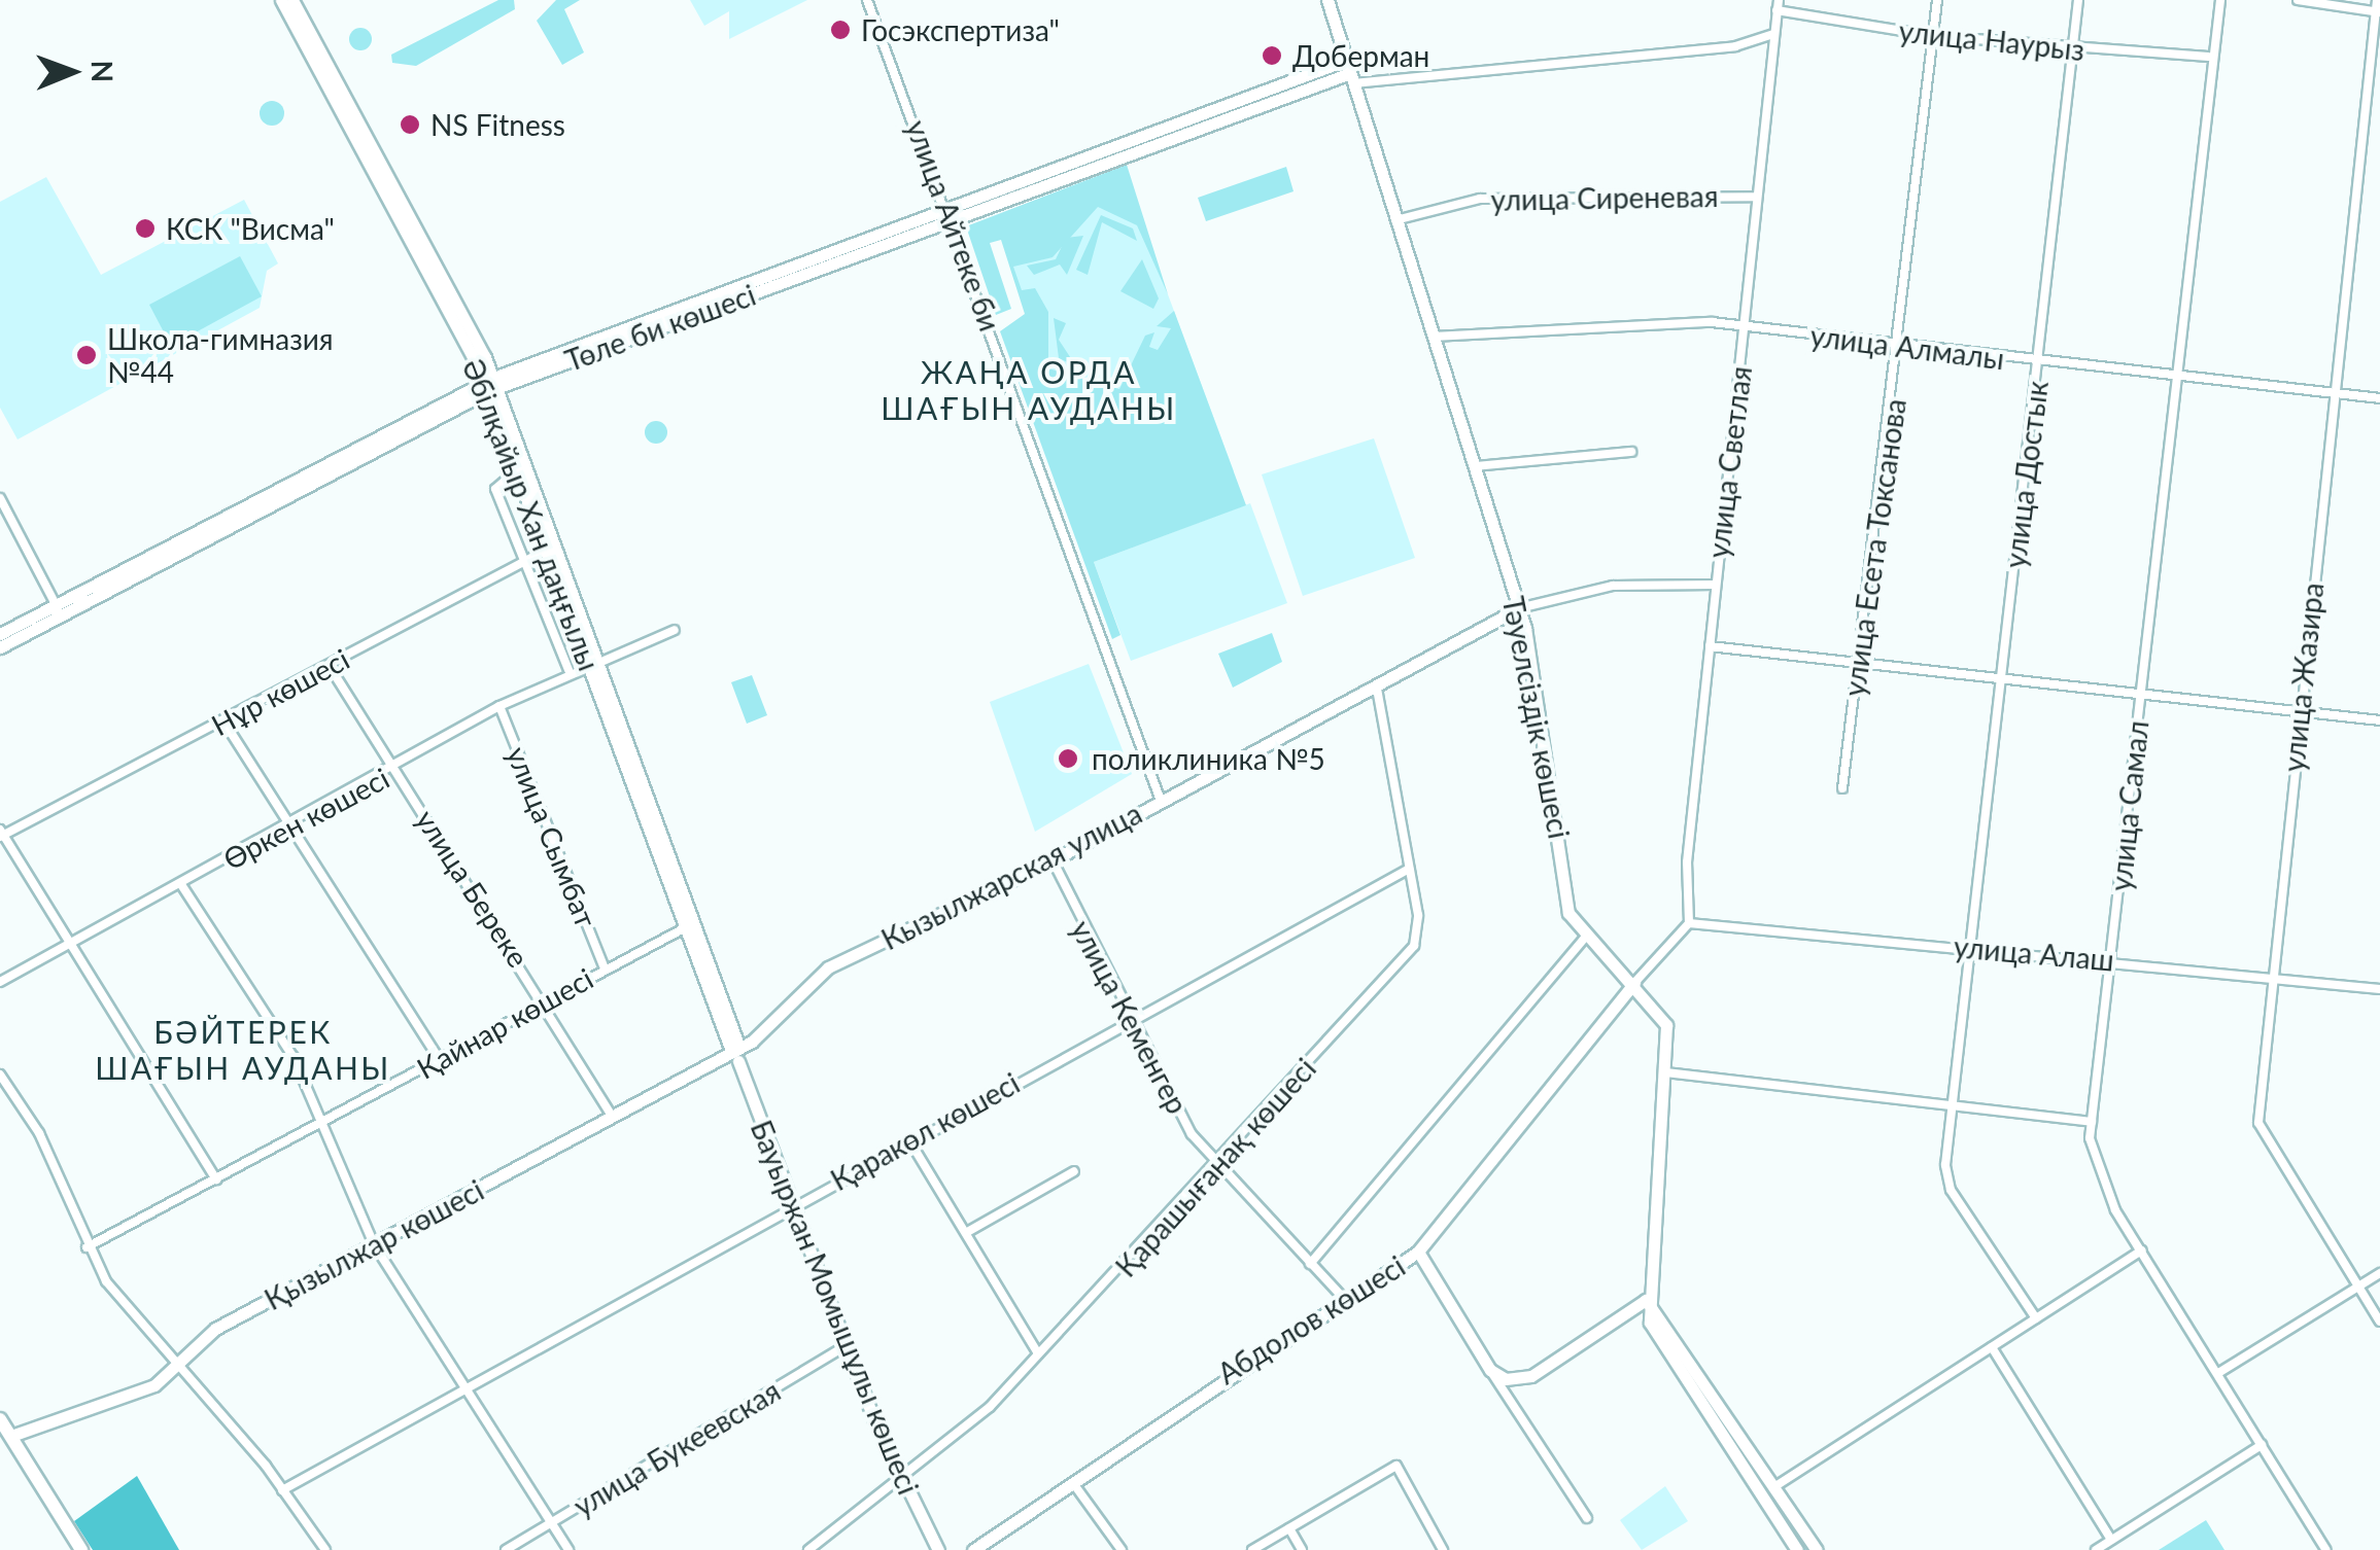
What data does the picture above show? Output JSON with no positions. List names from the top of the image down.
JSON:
{
  "streets": {
    "street": [
      "улица Наурыз",
      "улица Сиреневая",
      "улица Айтеке би",
      "Төле би көшесі",
      "улица Алмалы",
      "улица Светлая",
      "улица Достык",
      "Әбілқайыр Хан даңғылы",
      "улица Есета Токсанова",
      "улица Жазира",
      "Нұр көшесі",
      "Тәуелсіздік көшесі",
      "улица Самал",
      "Өркен көшесі",
      "улица Сымбат",
      "Кызылжарская улица",
      "улица Береке",
      "улица Алаш",
      "улица Кеменгер",
      "Қайнар көшесі",
      "Қаракөл көшесі",
      "Қарашығанақ көшесі",
      "Қызылжар көшесі",
      "Бауыржан Момышұлы көшесі",
      "Абдолов көшесі",
      "улица Букеевская"
    ]
  },
  "crossings": [
    ["улица Наурыз", "улица Светлая"],
    ["улица Наурыз", "улица Достык"],
    ["улица Наурыз", "улица Есета Токсанова"],
    ["улица Наурыз", "улица Самал"],
    ["улица Сиреневая", "улица Светлая"],
    ["улица Сиреневая", "Тәуелсіздік көшесі"],
    ["улица Айтеке би", "Төле би көшесі"],
    ["улица Айтеке би", "Кызылжарская улица"],
    ["Төле би көшесі", "Әбілқайыр Хан даңғылы"],
    ["Төле би көшесі", "Тәуелсіздік көшесі"],
    ["улица Алмалы", "улица Светлая"],
    ["улица Алмалы", "улица Достык"],
    ["улица Алмалы", "улица Есета Токсанова"],
    ["улица Алмалы", "улица Жазира"],
    ["улица Алмалы", "Тәуелсіздік көшесі"],
    ["улица Алмалы", "улица Самал"],
    ["улица Светлая", "улица Алаш"],
    ["улица Достык", "улица Алаш"],
    ["Әбілқайыр Хан даңғылы", "Нұр көшесі"],
    ["Әбілқайыр Хан даңғылы", "Өркен көшесі"],
    ["Әбілқайыр Хан даңғылы", "Кызылжарская улица"],
    ["Әбілқайыр Хан даңғылы", "Қайнар көшесі"],
    ["Әбілқайыр Хан даңғылы", "Қызылжар көшесі"],
    ["Әбілқайыр Хан даңғылы", "Бауыржан Момышұлы көшесі"],
    ["улица Жазира", "улица Алаш"],
    ["Нұр көшесі", "улица Береке"],
    ["Тәуелсіздік көшесі", "Кызылжарская улица"],
    ["Тәуелсіздік көшесі", "Абдолов көшесі"],
    ["улица Самал", "улица Алаш"],
    ["Өркен көшесі", "улица Сымбат"],
    ["Өркен көшесі", "улица Береке"],
    ["улица Сымбат", "Қайнар көшесі"],
    ["Кызылжарская улица", "улица Кеменгер"],
    ["Кызылжарская улица", "Қарашығанақ көшесі"],
    ["Кызылжарская улица", "Қызылжар көшесі"],
    ["Кызылжарская улица", "Бауыржан Момышұлы көшесі"],
    ["улица Береке", "Қайнар көшесі"],
    ["улица Береке", "Қызылжар көшесі"],
    ["улица Кеменгер", "Қаракөл көшесі"],
    ["улица Кеменгер", "Қарашығанақ көшесі"],
    ["улица Кеменгер", "Абдолов көшесі"],
    ["Қаракөл көшесі", "Қарашығанақ көшесі"],
    ["Қаракөл көшесі", "Бауыржан Момышұлы көшесі"],
    ["Қарашығанақ көшесі", "Бауыржан Момышұлы көшесі"],
    ["Қызылжар көшесі", "Бауыржан Момышұлы көшесі"],
    ["Бауыржан Момышұлы көшесі", "улица Букеевская"]
  ],
  "districts": ["ЖАҢА ОРДА ШАҒЫН АУДАНЫ", "БӘЙТЕРЕК ШАҒЫН АУДАНЫ"],
  "places": [
    "Госэкспертиза\"",
    "Доберман",
    "NS Fitness",
    "КСК \"Висма\"",
    "Школа-гимназия №44",
    "поликлиника №5"
  ],
  "north": "right"
}
